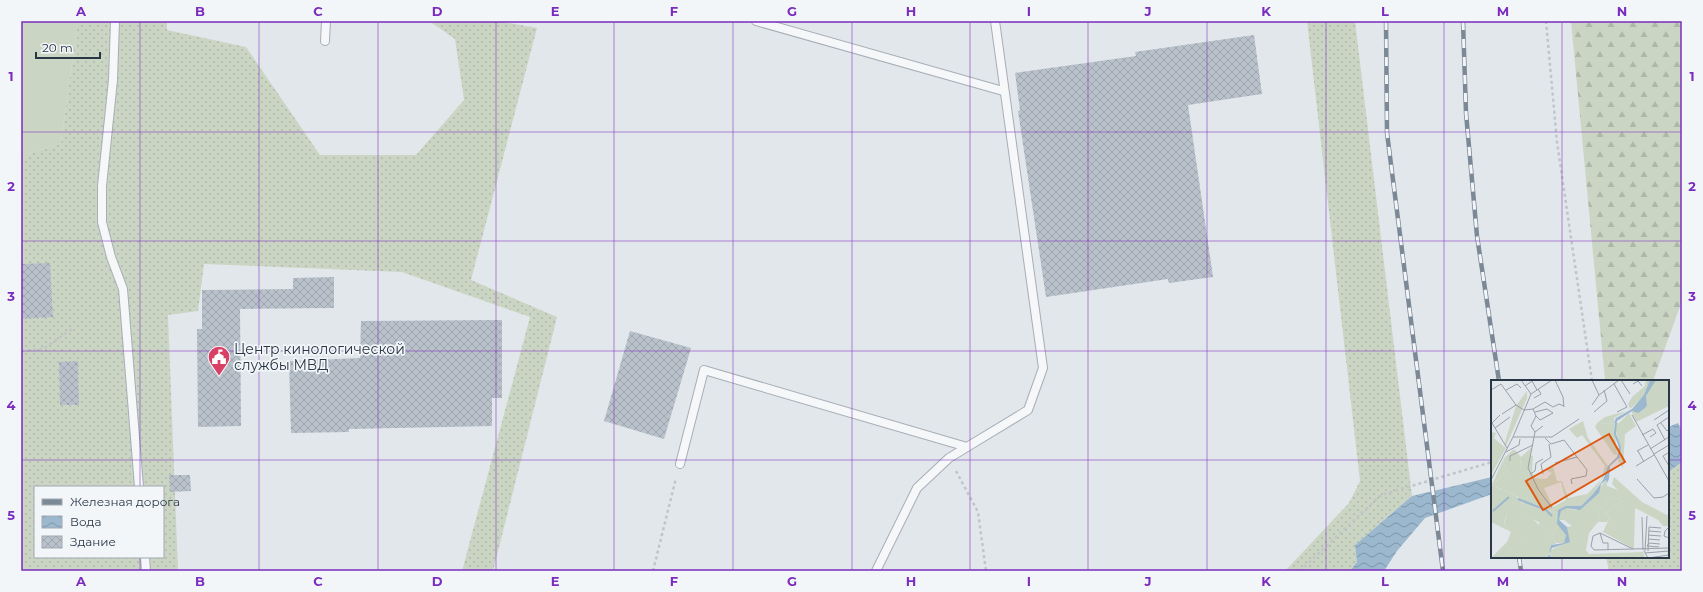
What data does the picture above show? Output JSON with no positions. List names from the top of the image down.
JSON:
{
  "places": {
    "public building": ["Центр кинологической службы МВД"]
  },
  "legend": ["Железная дорога", "Вода", "Здание"],
  "scale_bar": "20 m",
  "grid": {
    "columns": [
      "A",
      "B",
      "C",
      "D",
      "E",
      "F",
      "G",
      "H",
      "I",
      "J",
      "K",
      "L",
      "M",
      "N"
    ],
    "rows": [
      "1",
      "2",
      "3",
      "4",
      "5"
    ]
  }
}
